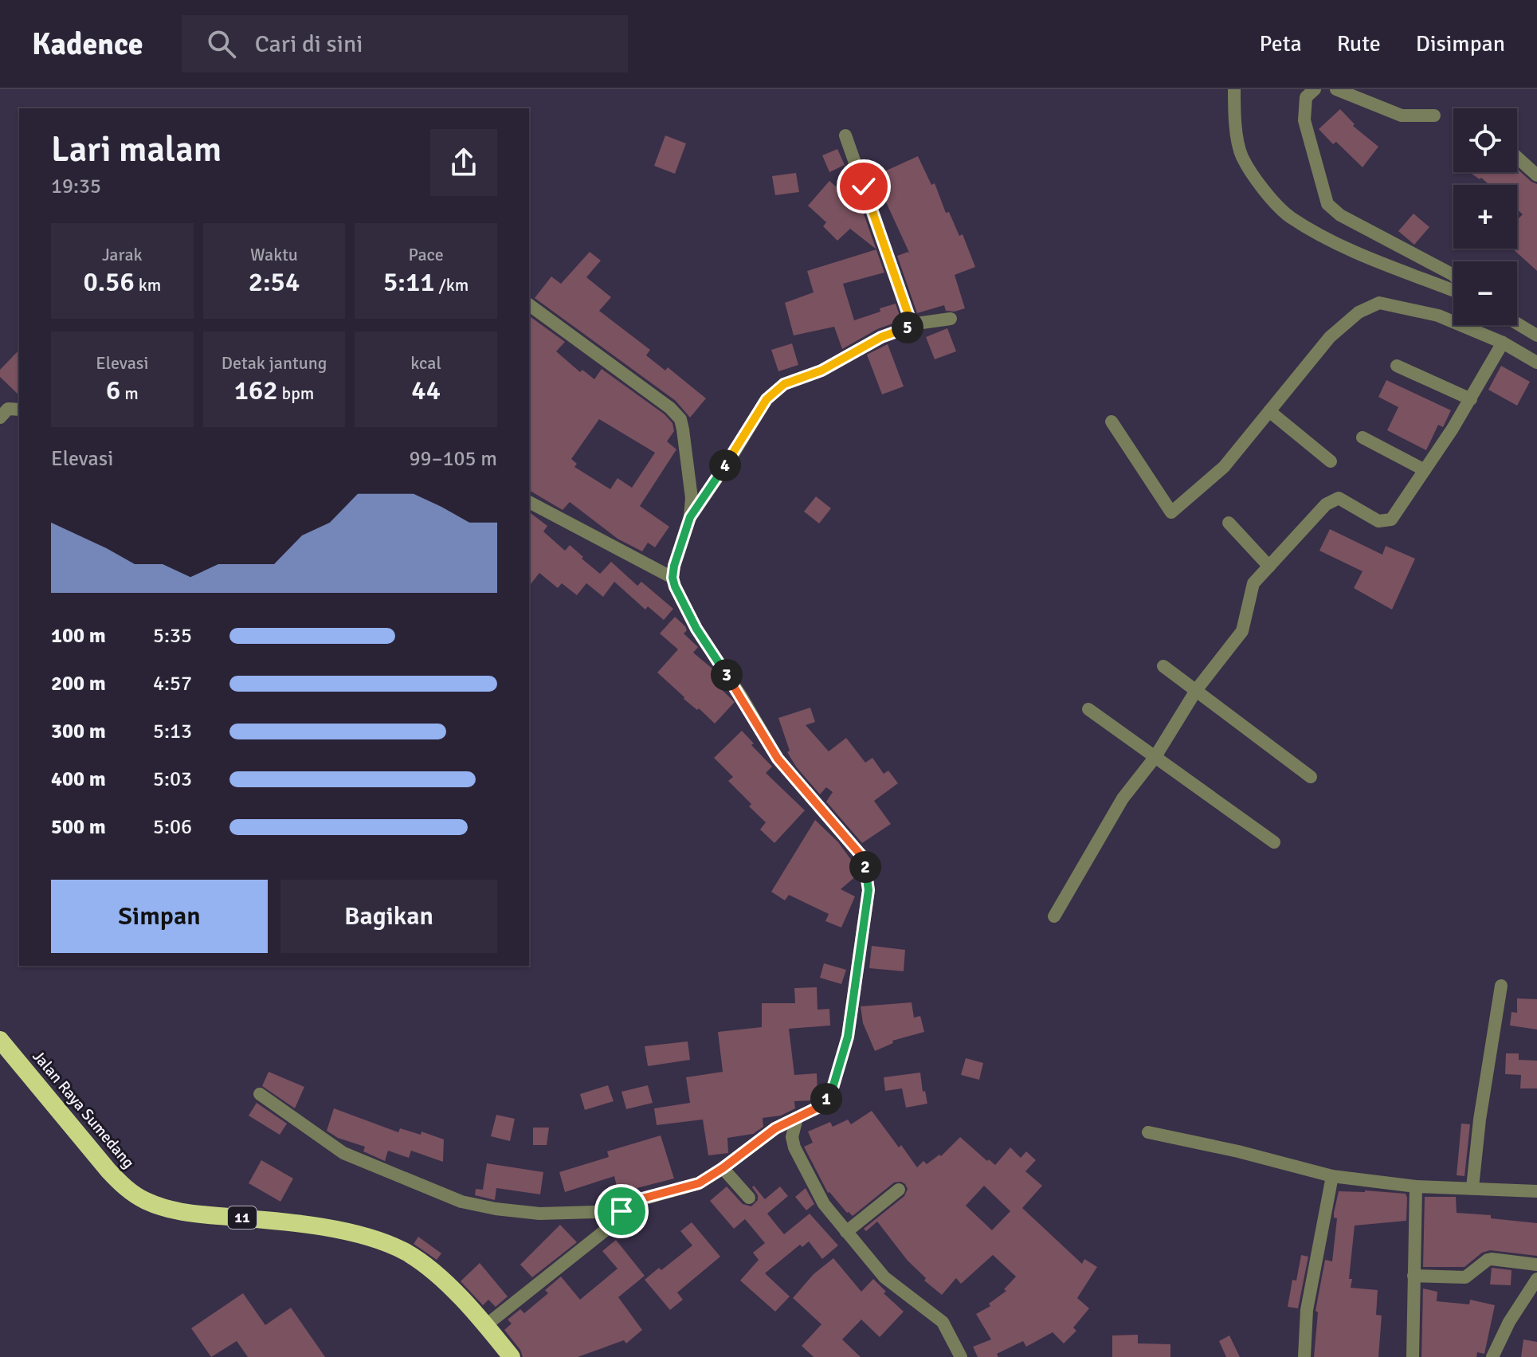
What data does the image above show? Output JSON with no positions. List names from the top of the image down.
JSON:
{
  "streets": {
    "highway": ["Jalan Raya Sumedang", "11"]
  },
  "page": {
    "header": "Kadence",
    "search": "Cari di sini",
    "nav": ["Peta", "Rute", "Disimpan"],
    "map_buttons": ["+", "−"],
    "heading": ["Lari malam", "19:35"],
    "stats": [
      ["Jarak", "0.56 km"],
      ["Waktu", "2:54"],
      ["Pace", "5:11 /km"],
      ["Elevasi", "6 m"],
      ["Detak jantung", "162 bpm"],
      ["kcal", "44"]
    ],
    "pins": [
      "5",
      "4",
      "3",
      "2",
      "1"
    ],
    "chart": ["Elevasi", "99–105 m"],
    "list": [
      {
        "name": "100 m",
        "note": "5:35"
      },
      {
        "name": "200 m",
        "note": "4:57"
      },
      {
        "name": "300 m",
        "note": "5:13"
      },
      {
        "name": "400 m",
        "note": "5:03"
      },
      {
        "name": "500 m",
        "note": "5:06"
      }
    ],
    "buttons": ["Simpan", "Bagikan"]
  }
}
